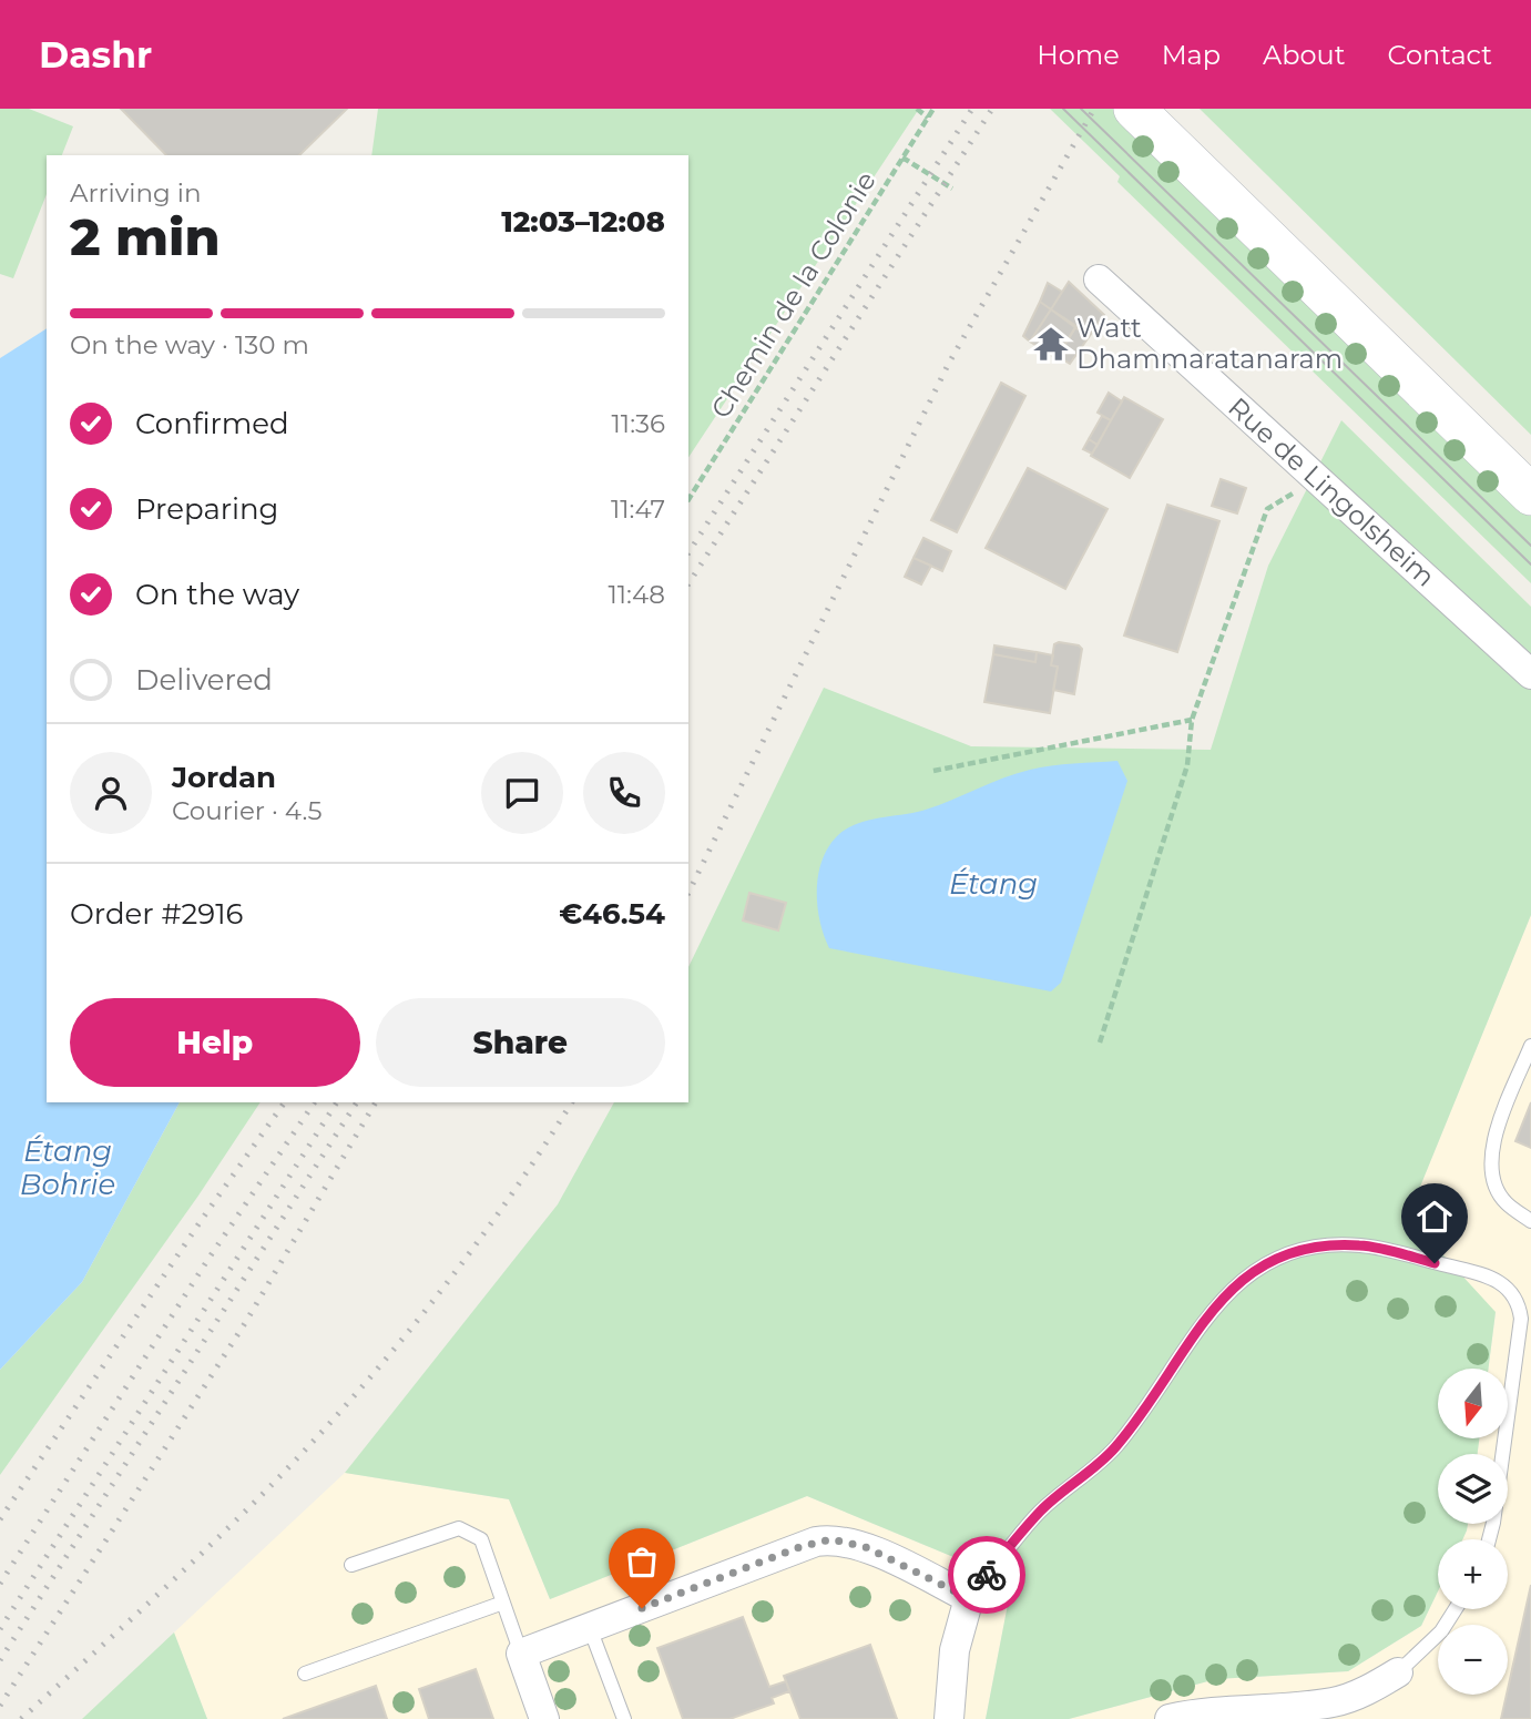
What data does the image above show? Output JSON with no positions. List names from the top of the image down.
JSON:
{
  "streets": {
    "street": ["Rue de Lingolsheim"],
    "path": ["Chemin de la Colonie"]
  },
  "water": ["Étang", "Étang Bohrie"],
  "places": {
    "temple": ["Watt Dhammaratanaram"]
  },
  "north": "bottom",
  "page": {
    "header": "Dashr",
    "nav": [
      "Home",
      "Map",
      "About",
      "Contact"
    ],
    "heading": ["2 min", "Arriving in", "12:03–12:08"],
    "panel": [
      "Jordan",
      "Courier · 4.5",
      "Order #2916",
      "€46.54"
    ],
    "bar": "On the way · 130 m",
    "list": [
      ["Confirmed", "11:36"],
      ["Preparing", "11:47"],
      ["On the way", "11:48"],
      "Delivered"
    ],
    "buttons": ["Help", "Share"],
    "map_buttons": ["+", "−"]
  }
}
